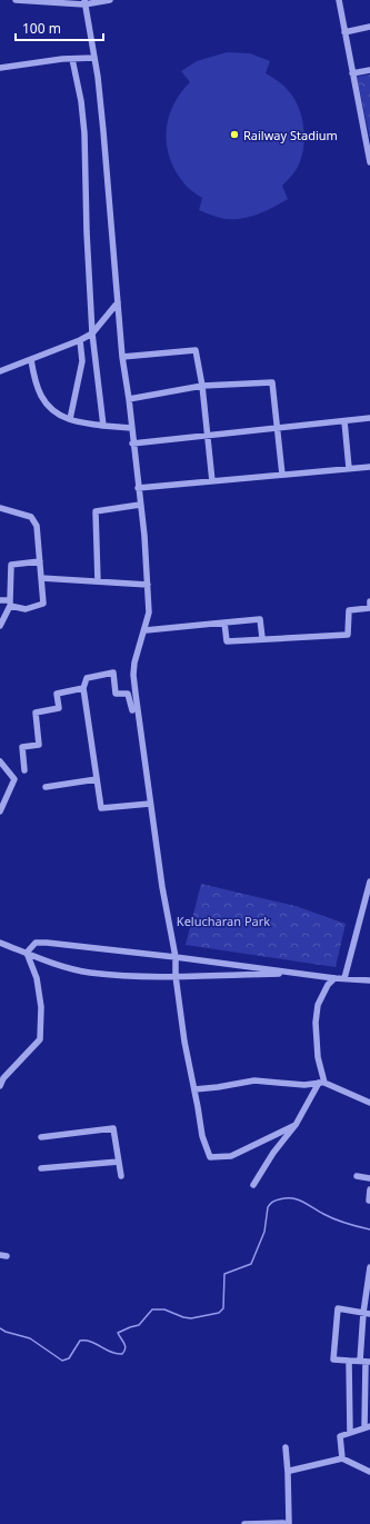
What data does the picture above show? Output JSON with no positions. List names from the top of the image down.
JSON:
{
  "parks": ["Kelucharan Park"],
  "places": ["Railway Stadium"],
  "scale_bar": "100 m"
}
